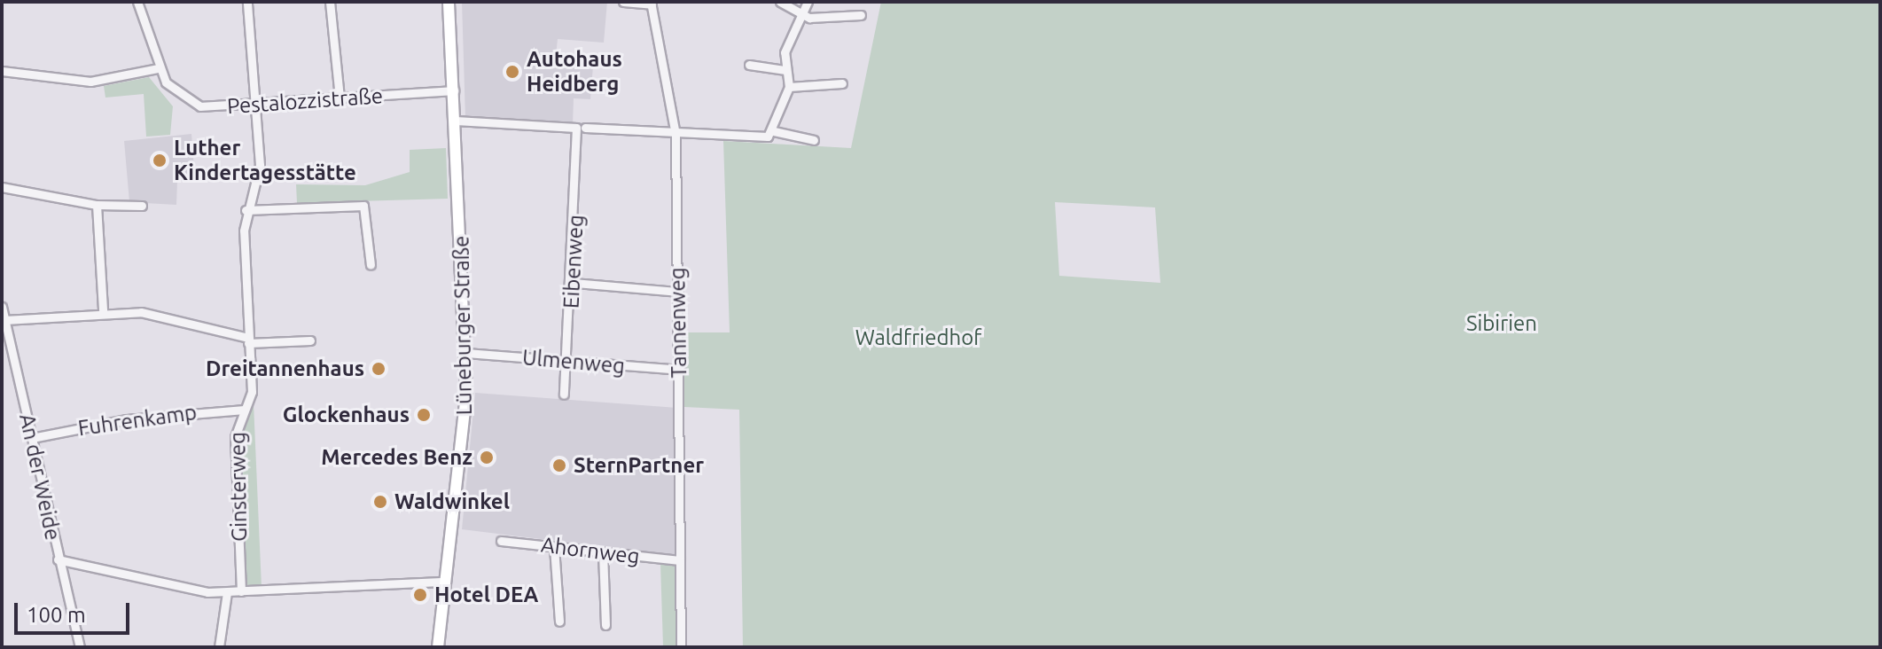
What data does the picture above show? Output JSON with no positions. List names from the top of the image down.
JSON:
{
  "streets": {
    "main road": ["Lüneburger Straße"],
    "street": [
      "Pestalozzistraße",
      "Eibenweg",
      "Tannenweg",
      "Ulmenweg",
      "Fuhrenkamp",
      "An der Weide",
      "Ginsterweg",
      "Ahornweg"
    ]
  },
  "crossings": [
    ["Pestalozzistraße", "Lüneburger Straße"],
    ["Pestalozzistraße", "Ginsterweg"],
    ["Eibenweg", "Ulmenweg"],
    ["Tannenweg", "Ulmenweg"],
    ["Tannenweg", "Ahornweg"],
    ["Lüneburger Straße", "Ulmenweg"],
    ["Fuhrenkamp", "An der Weide"],
    ["Fuhrenkamp", "Ginsterweg"]
  ],
  "parks": ["Sibirien", "Waldfriedhof"],
  "places": [
    "Autohaus Heidberg",
    "Luther Kindertagesstätte",
    "Dreitannenhaus",
    "Glockenhaus",
    "Mercedes Benz",
    "SternPartner",
    "Waldwinkel",
    "Hotel DEA"
  ],
  "scale_bar": "100 m"
}
